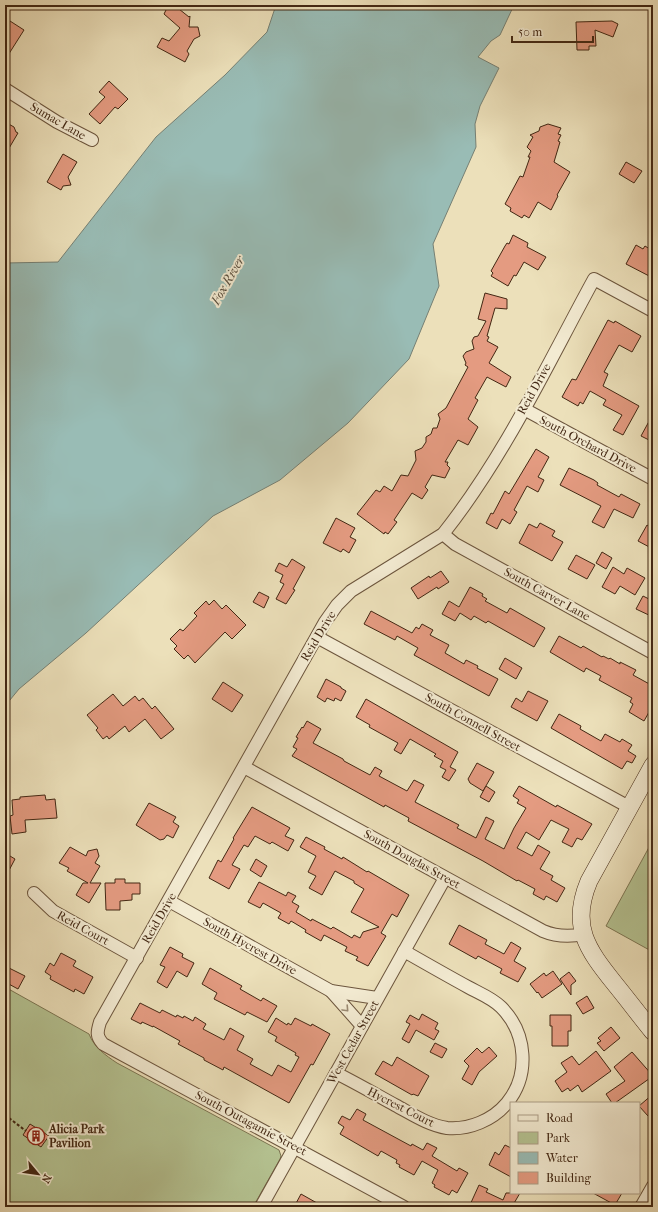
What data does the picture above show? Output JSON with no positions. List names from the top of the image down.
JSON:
{
  "streets": {
    "street": [
      "Sumac Lane",
      "Reid Drive",
      "South Orchard Drive",
      "South Carver Lane",
      "South Connell Street",
      "South Douglas Street",
      "Reid Court",
      "South Hycrest Drive",
      "West Cedar Street",
      "Hycrest Court",
      "South Outagamie Street"
    ]
  },
  "crossings": [
    ["Reid Drive", "South Orchard Drive"],
    ["Reid Drive", "South Carver Lane"],
    ["Reid Drive", "South Connell Street"],
    ["Reid Drive", "South Douglas Street"],
    ["Reid Drive", "Reid Court"],
    ["Reid Drive", "South Hycrest Drive"],
    ["Reid Drive", "South Outagamie Street"],
    ["South Douglas Street", "West Cedar Street"],
    ["South Hycrest Drive", "West Cedar Street"],
    ["West Cedar Street", "Hycrest Court"],
    ["West Cedar Street", "South Outagamie Street"]
  ],
  "water": ["Fox River"],
  "places": {
    "building": ["Alicia Park Pavilion"]
  },
  "legend": [
    "Road",
    "Park",
    "Water",
    "Building"
  ],
  "scale_bar": "50 m",
  "north": "bottom right"
}
